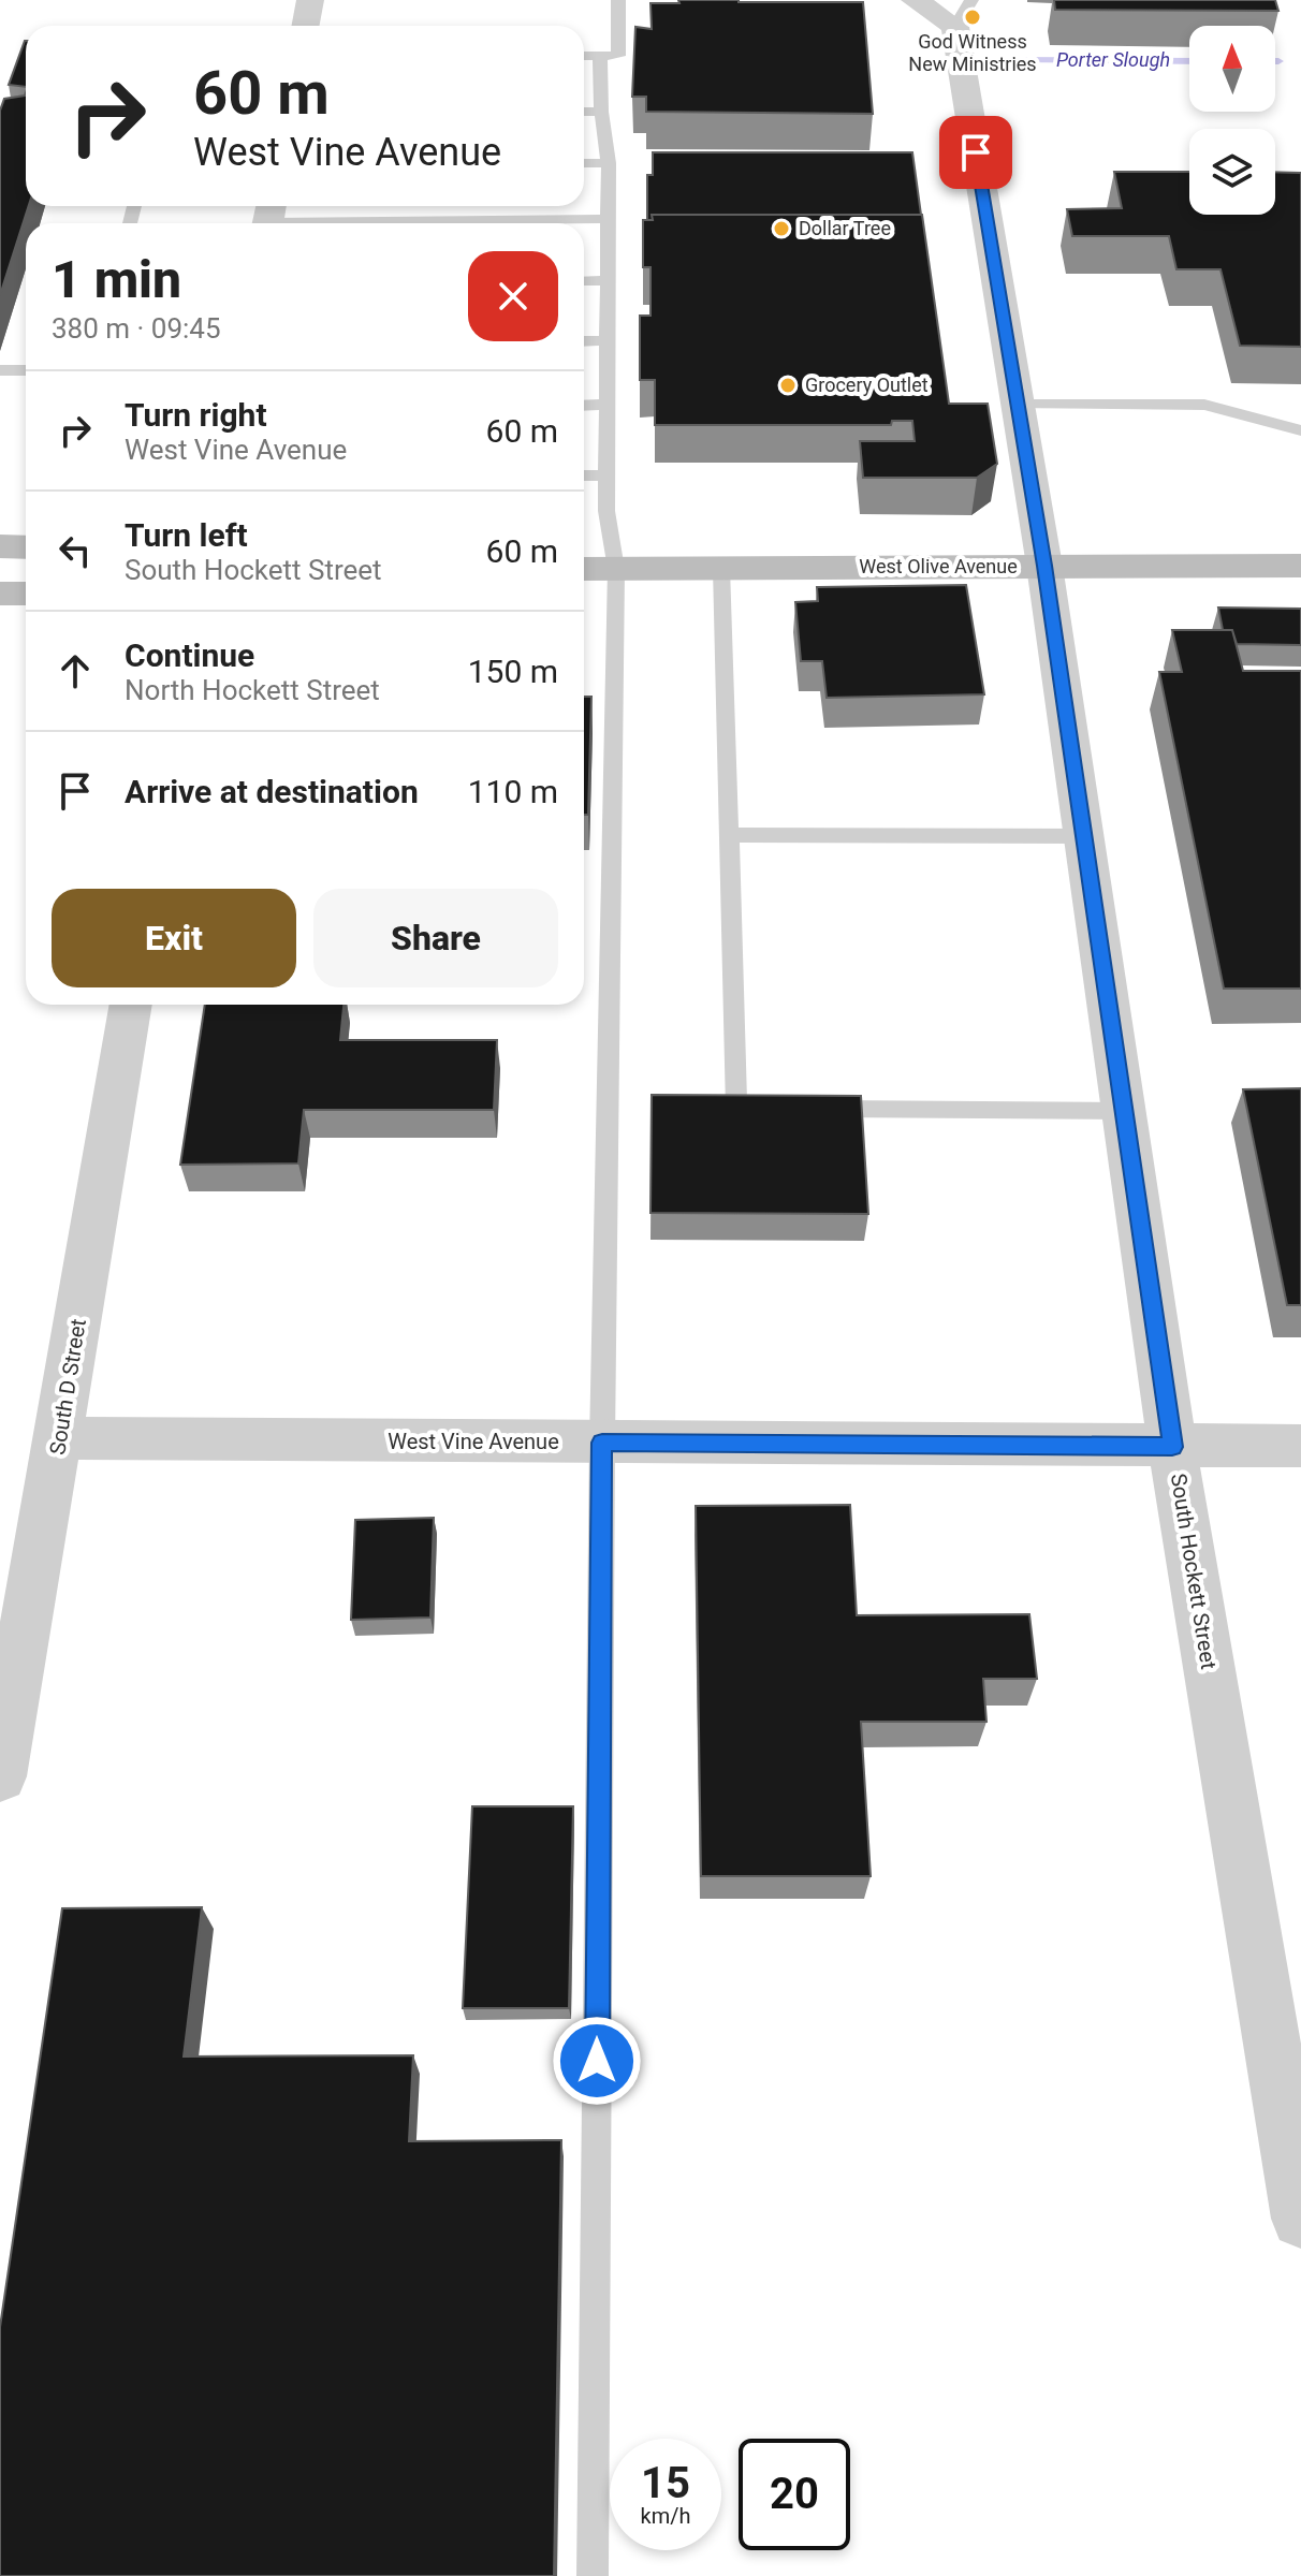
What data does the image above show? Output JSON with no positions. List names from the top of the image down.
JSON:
{
  "streets": {
    "main road": ["West Olive Avenue"],
    "street": ["South D Street", "West Vine Avenue", "South Hockett Street"]
  },
  "crossings": [
    ["West Olive Avenue", "South Hockett Street"],
    ["South D Street", "West Vine Avenue"],
    ["West Vine Avenue", "South Hockett Street"]
  ],
  "water": ["Porter Slough"],
  "places": ["God Witness New Ministries", "Dollar Tree", "Grocery Outlet"],
  "north": "top",
  "page": {
    "turn": ["60 m", "West Vine Avenue"],
    "heading": ["1 min", "380 m · 09:45"],
    "list": [
      {
        "name": "Turn right",
        "note": "West Vine Avenue",
        "value": "60 m"
      },
      {
        "name": "Turn left",
        "note": "South Hockett Street",
        "value": "60 m"
      },
      {
        "name": "Continue",
        "note": "North Hockett Street",
        "value": "150 m"
      },
      {
        "name": "Arrive at destination",
        "value": "110 m"
      }
    ],
    "buttons": ["Exit", "Share"],
    "speed": "15 km/h",
    "limit": "20"
  }
}
